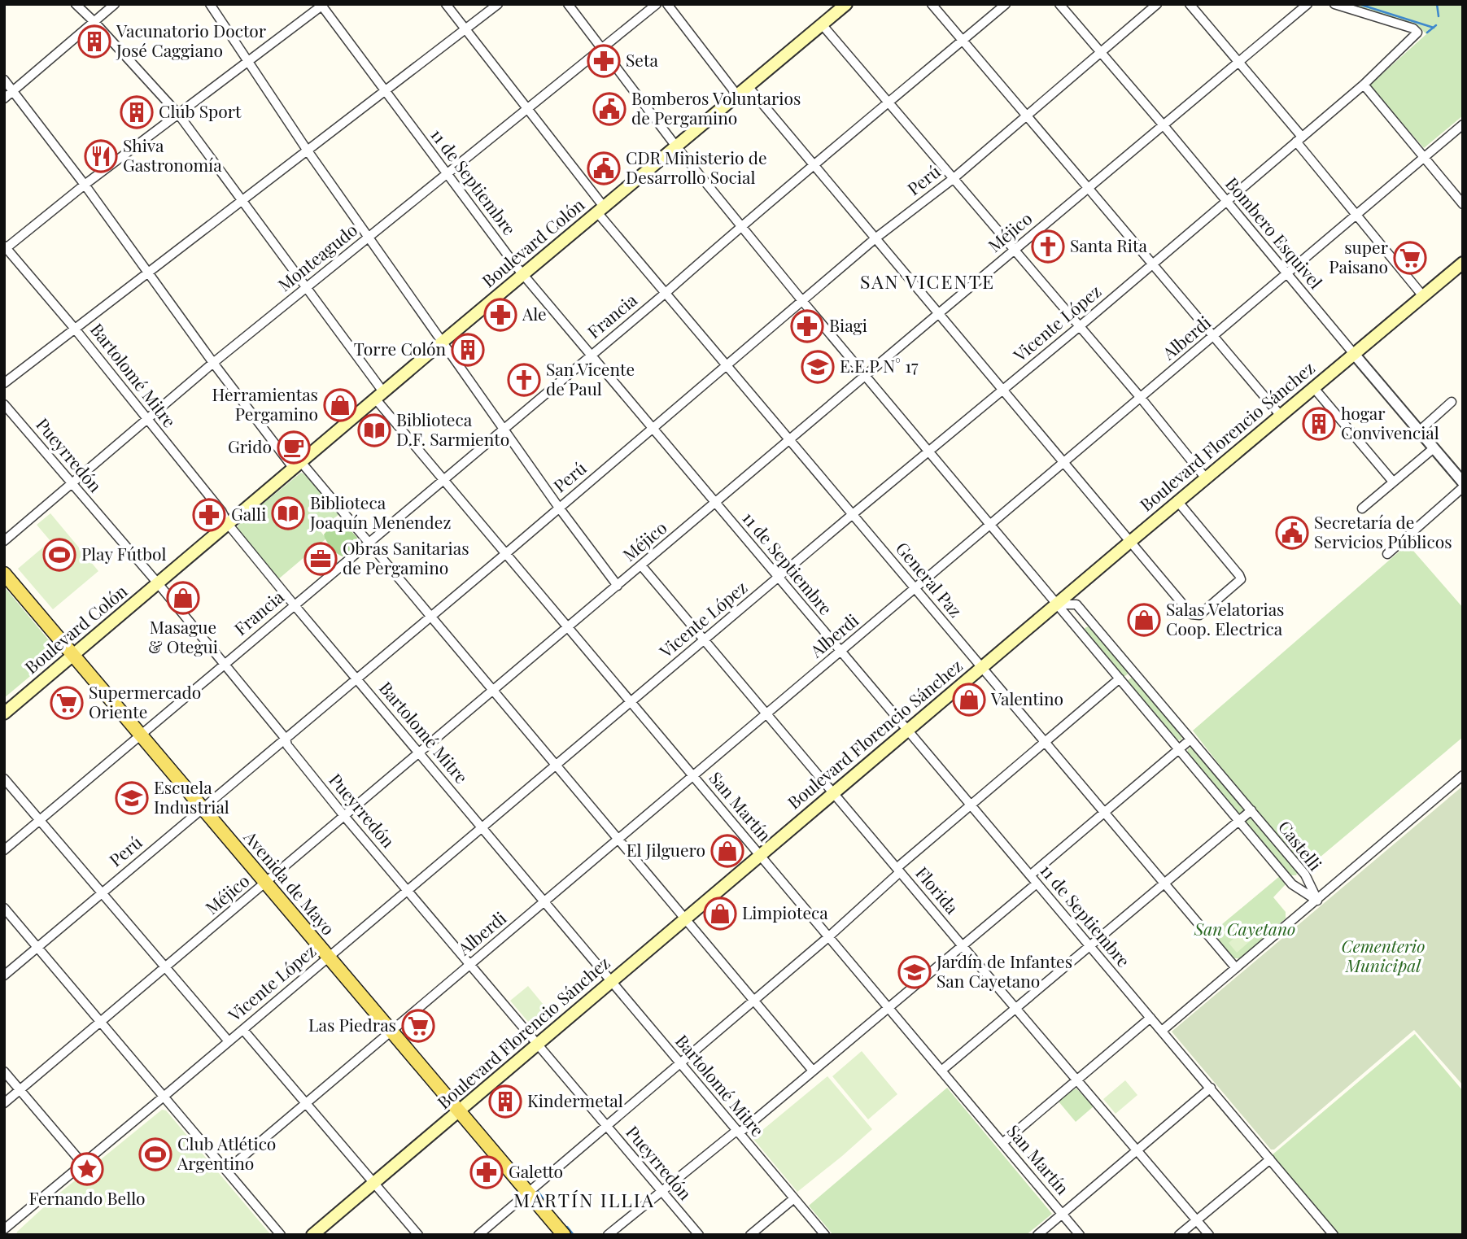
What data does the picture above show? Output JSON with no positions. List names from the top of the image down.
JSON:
{
  "streets": {
    "main road": ["Boulevard Colón", "Boulevard Florencio Sánchez", "Avenida de Mayo"],
    "street": [
      "Perú",
      "11 de Septiembre",
      "Méjico",
      "Bombero Esquivel",
      "Monteagudo",
      "Francia",
      "Vicente López",
      "Alberdi",
      "Bartolomé Mitre",
      "Pueyrredón",
      "General Paz",
      "San Martín",
      "Castelli",
      "Florida"
    ]
  },
  "crossings": [
    ["Perú", "11 de Septiembre"],
    ["Perú", "Bombero Esquivel"],
    ["Perú", "Bartolomé Mitre"],
    ["Perú", "Pueyrredón"],
    ["Perú", "General Paz"],
    ["Perú", "San Martín"],
    ["Perú", "Castelli"],
    ["Perú", "Avenida de Mayo"],
    ["11 de Septiembre", "Méjico"],
    ["11 de Septiembre", "Boulevard Colón"],
    ["11 de Septiembre", "Monteagudo"],
    ["11 de Septiembre", "Francia"],
    ["11 de Septiembre", "Vicente López"],
    ["11 de Septiembre", "Alberdi"],
    ["11 de Septiembre", "Boulevard Florencio Sánchez"],
    ["Méjico", "Bombero Esquivel"],
    ["Méjico", "Bartolomé Mitre"],
    ["Méjico", "Pueyrredón"],
    ["Méjico", "General Paz"],
    ["Méjico", "San Martín"],
    ["Méjico", "Castelli"],
    ["Méjico", "Avenida de Mayo"],
    ["Méjico", "Florida"],
    ["Bombero Esquivel", "Vicente López"],
    ["Bombero Esquivel", "Alberdi"],
    ["Bombero Esquivel", "Boulevard Florencio Sánchez"],
    ["Boulevard Colón", "Bartolomé Mitre"],
    ["Boulevard Colón", "Pueyrredón"],
    ["Boulevard Colón", "General Paz"],
    ["Boulevard Colón", "San Martín"],
    ["Boulevard Colón", "Castelli"],
    ["Boulevard Colón", "Avenida de Mayo"],
    ["Monteagudo", "Bartolomé Mitre"],
    ["Monteagudo", "Pueyrredón"],
    ["Monteagudo", "General Paz"],
    ["Monteagudo", "San Martín"],
    ["Monteagudo", "Castelli"],
    ["Francia", "Bartolomé Mitre"],
    ["Francia", "Pueyrredón"],
    ["Francia", "General Paz"],
    ["Francia", "San Martín"],
    ["Francia", "Castelli"],
    ["Francia", "Avenida de Mayo"],
    ["Vicente López", "Bartolomé Mitre"],
    ["Vicente López", "Pueyrredón"],
    ["Vicente López", "General Paz"],
    ["Vicente López", "San Martín"],
    ["Vicente López", "Castelli"],
    ["Vicente López", "Avenida de Mayo"],
    ["Vicente López", "Florida"],
    ["Alberdi", "Bartolomé Mitre"],
    ["Alberdi", "Pueyrredón"],
    ["Alberdi", "General Paz"],
    ["Alberdi", "San Martín"],
    ["Alberdi", "Castelli"],
    ["Alberdi", "Avenida de Mayo"],
    ["Alberdi", "Florida"],
    ["Bartolomé Mitre", "Boulevard Florencio Sánchez"],
    ["Boulevard Florencio Sánchez", "Pueyrredón"],
    ["Boulevard Florencio Sánchez", "General Paz"],
    ["Boulevard Florencio Sánchez", "San Martín"],
    ["Boulevard Florencio Sánchez", "Castelli"],
    ["Boulevard Florencio Sánchez", "Avenida de Mayo"],
    ["Boulevard Florencio Sánchez", "Florida"]
  ],
  "districts": ["SAN VICENTE", "MARTÍN ILLIA"],
  "parks": ["San Cayetano", "Cementerio Municipal"],
  "places": {
    "building": [
      "Vacunatorio Doctor José Caggiano",
      "Club Sport",
      "Torre Colón",
      "hogar Convivencial",
      "Kindermetal"
    ],
    "pharmacy": [
      "Seta",
      "Ale",
      "Biagi",
      "Galli",
      "Galetto"
    ],
    "public building": ["Bomberos Voluntarios de Pergamino", "CDR Ministerio de Desarrollo Social", "Secretaría de Servicios Públicos"],
    "restaurant": ["Shiva Gastronomía"],
    "church": ["Santa Rita", "San Vicente de Paul"],
    "supermarket": ["super Paisano", "Supermercado Oriente", "Las Piedras"],
    "school or university": ["E.E.P N° 17", "Escuela Industrial", "Jardín de Infantes San Cayetano"],
    "shop": [
      "Herramientas Pergamino",
      "Masague & Otegui",
      "Salas Velatorias Coop. Electrica",
      "Valentino",
      "El Jilguero",
      "Limpioteca"
    ],
    "library": ["Biblioteca D.F. Sarmiento", "Biblioteca Joaquín Menendez"],
    "cafe": ["Grido"],
    "sports": ["Play Fútbol", "Club Atlético Argentino"],
    "office": ["Obras Sanitarias de Pergamino"],
    "place": ["Fernando Bello"]
  }
}
